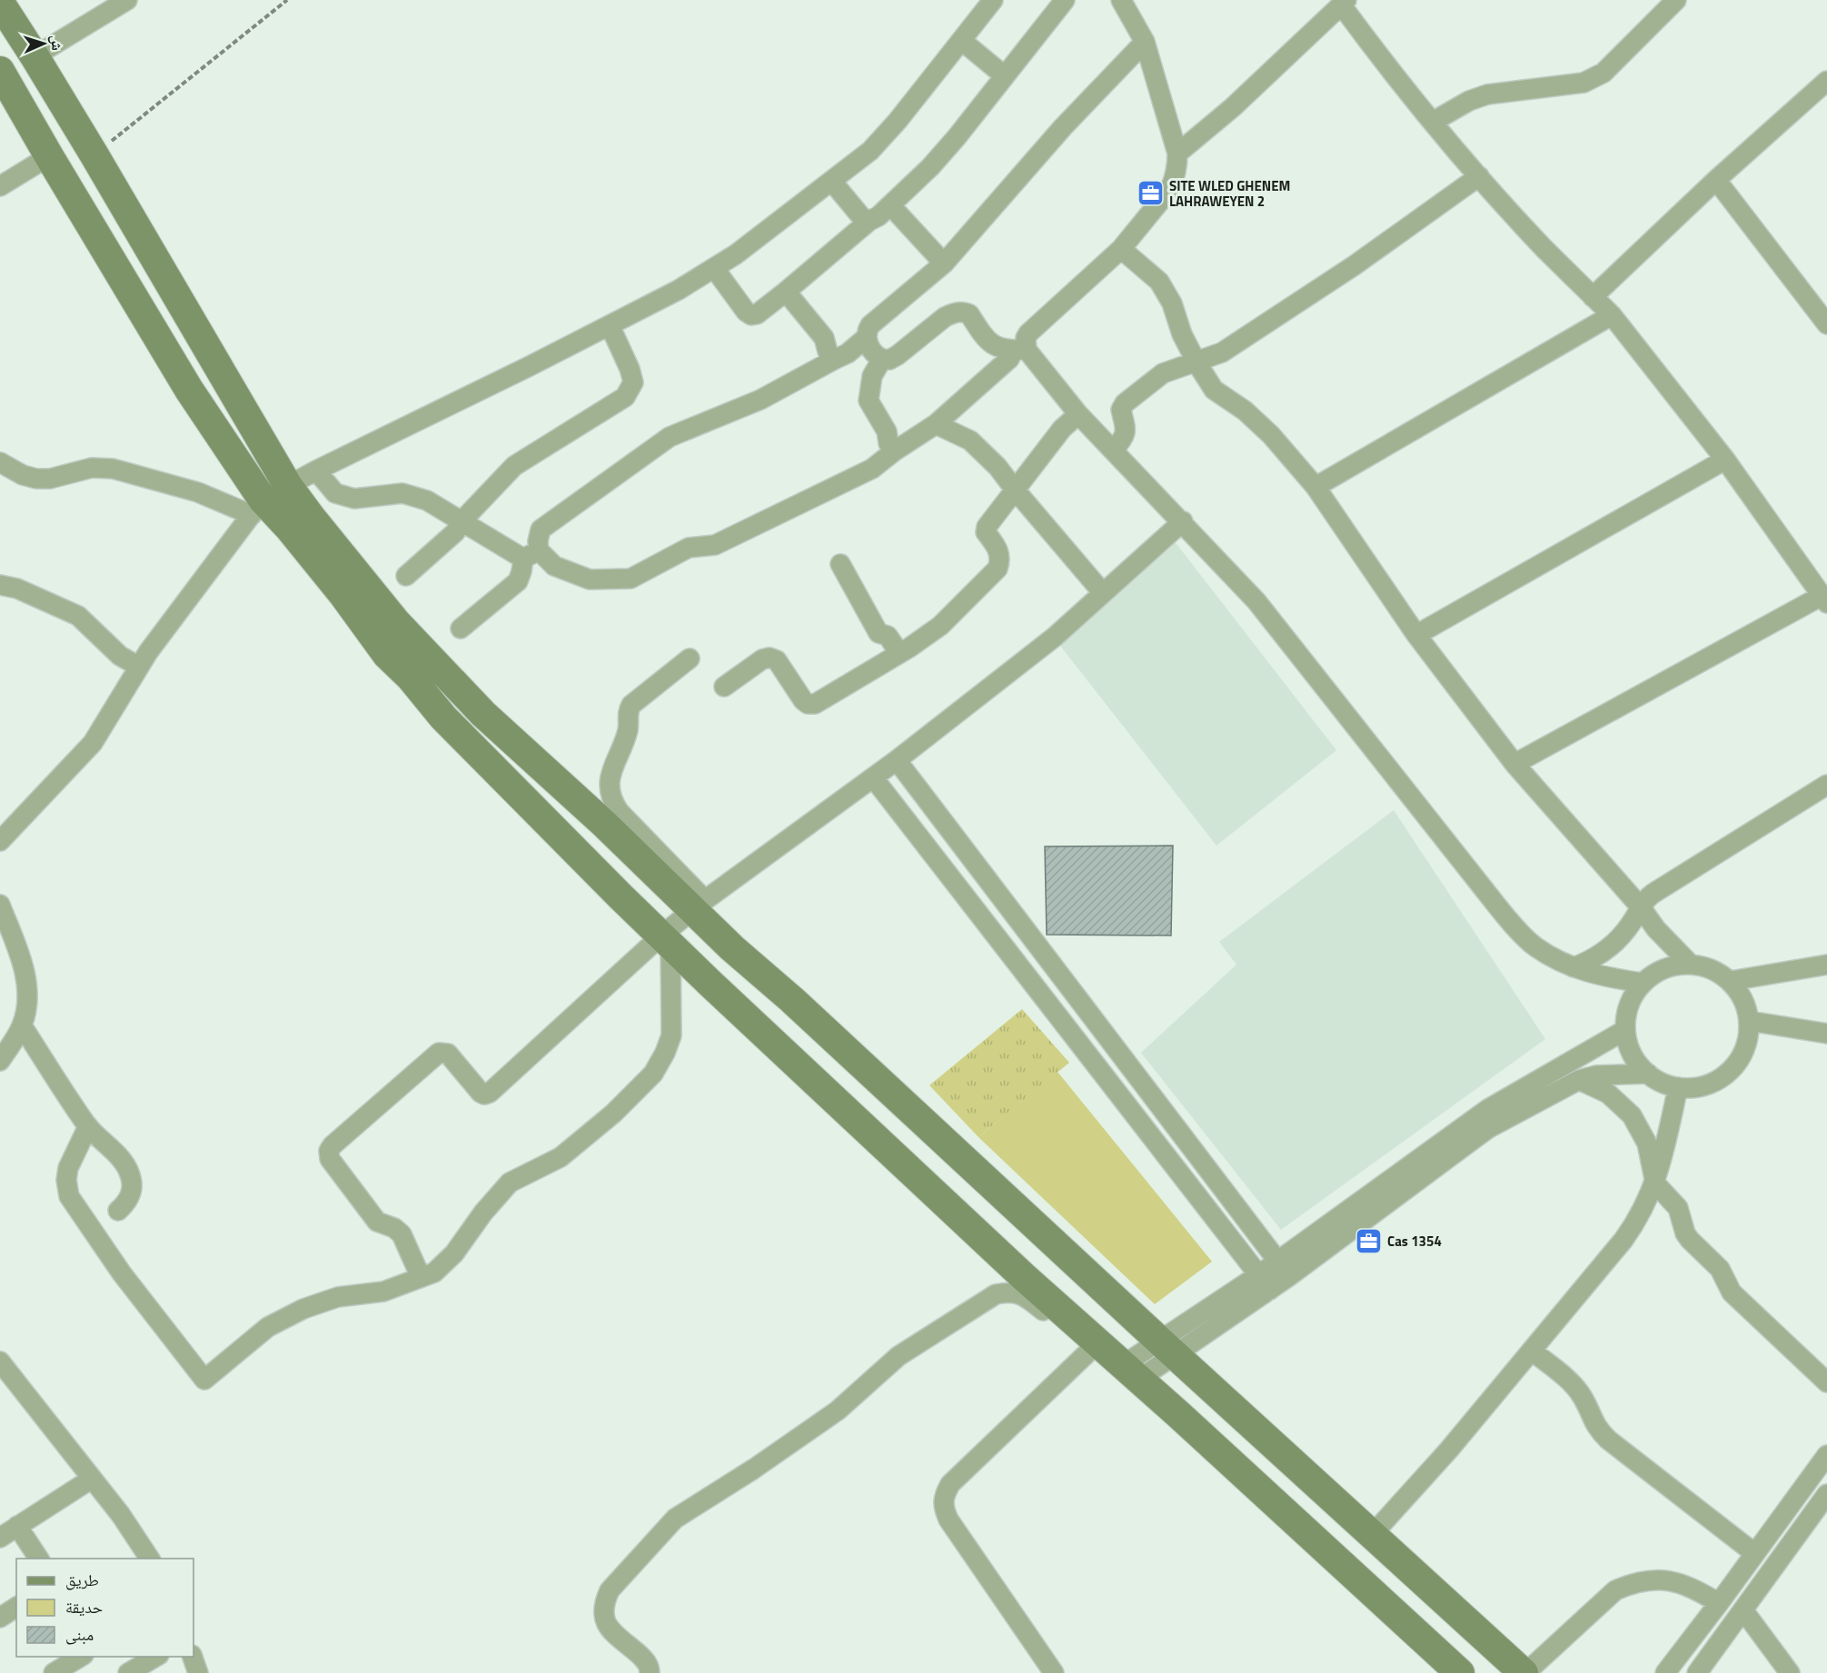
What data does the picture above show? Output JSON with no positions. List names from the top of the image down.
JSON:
{
  "places": {
    "office": ["SITE WLED GHENEM LAHRAWEYEN 2", "Cas 1354"]
  },
  "legend": ["طريق", "حديقة", "مبنى"],
  "north": "right"
}
